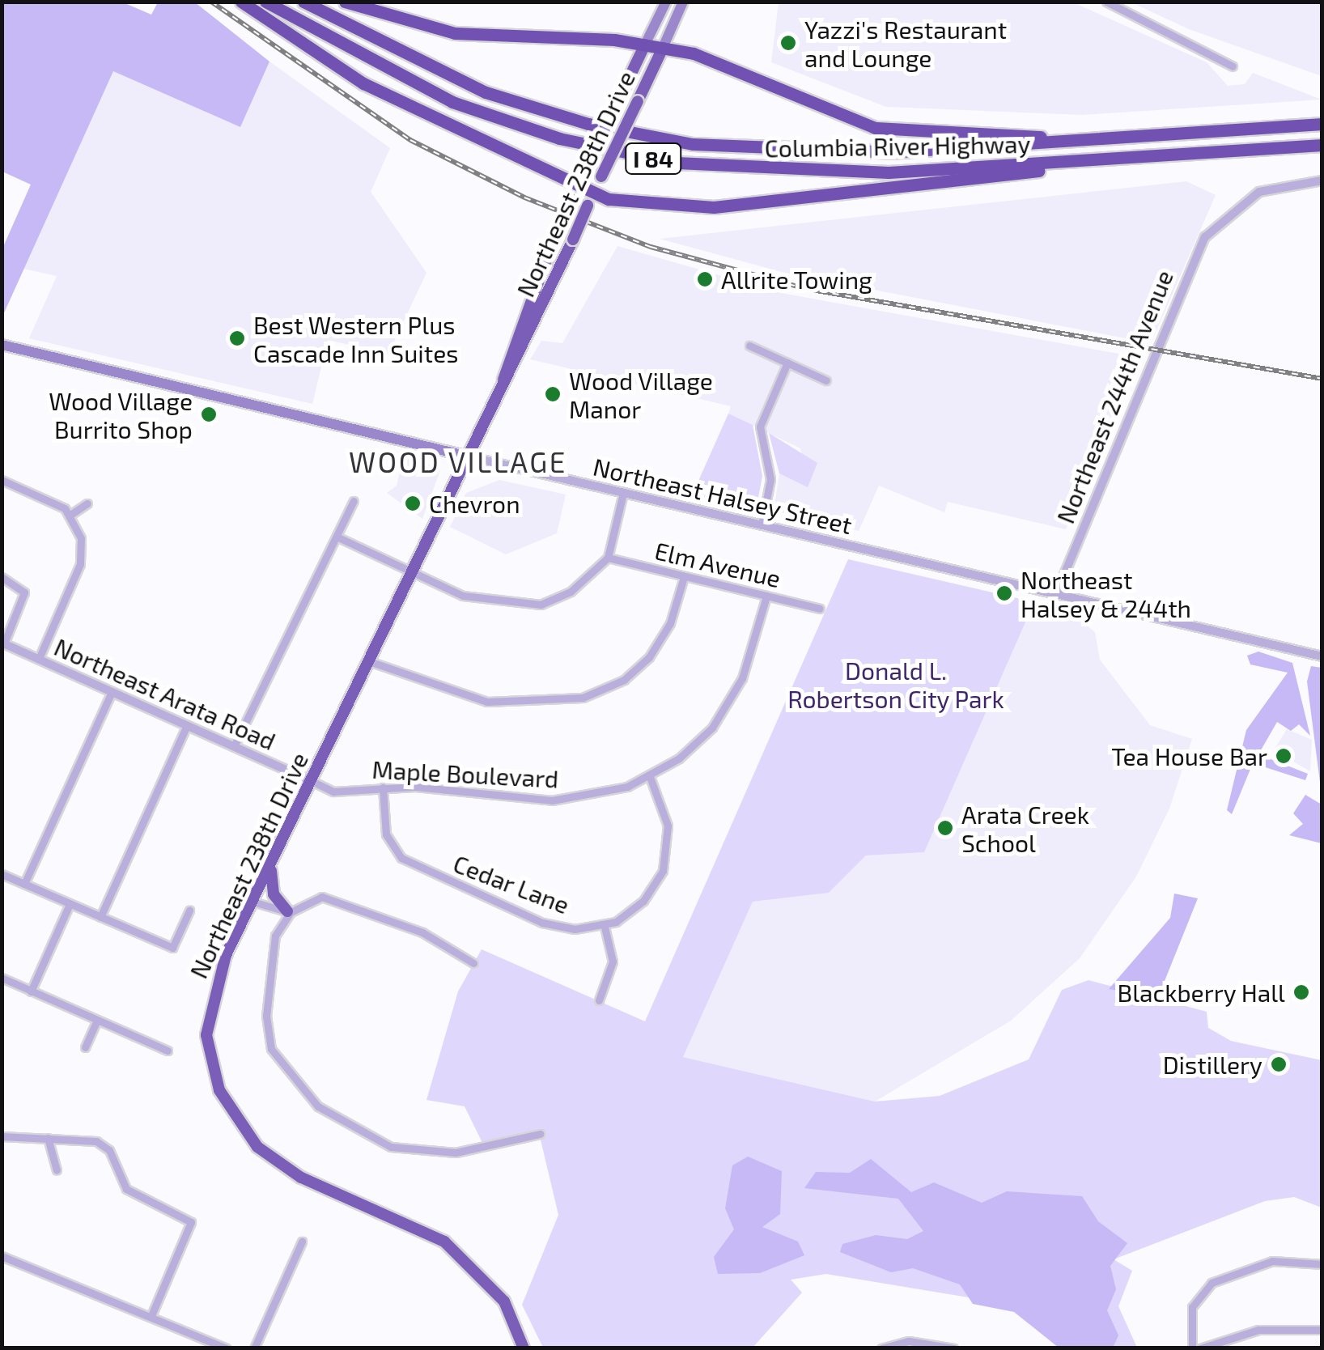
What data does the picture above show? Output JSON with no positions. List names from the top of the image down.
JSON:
{
  "streets": {
    "highway": ["Columbia River Highway", "I 84", "Northeast 238th Drive"],
    "main road": ["Northeast Halsey Street"],
    "street": [
      "Northeast 244th Avenue",
      "Elm Avenue",
      "Northeast Arata Road",
      "Maple Boulevard",
      "Cedar Lane"
    ]
  },
  "crossings": [
    ["Northeast 238th Drive", "Northeast Halsey Street"],
    ["Northeast 238th Drive", "Northeast Arata Road"],
    ["Northeast 238th Drive", "Maple Boulevard"],
    ["Northeast 244th Avenue", "Northeast Halsey Street"],
    ["Elm Avenue", "Maple Boulevard"],
    ["Northeast Arata Road", "Maple Boulevard"],
    ["Maple Boulevard", "Cedar Lane"]
  ],
  "districts": ["WOOD VILLAGE"],
  "parks": ["Donald L. Robertson City Park"],
  "places": [
    "Yazzi's Restaurant and Lounge",
    "Allrite Towing",
    "Best Western Plus Cascade Inn Suites",
    "Wood Village Manor",
    "Wood Village Burrito Shop",
    "Chevron",
    "Northeast Halsey & 244th",
    "Tea House Bar",
    "Arata Creek School",
    "Blackberry Hall",
    "Distillery"
  ]
}
